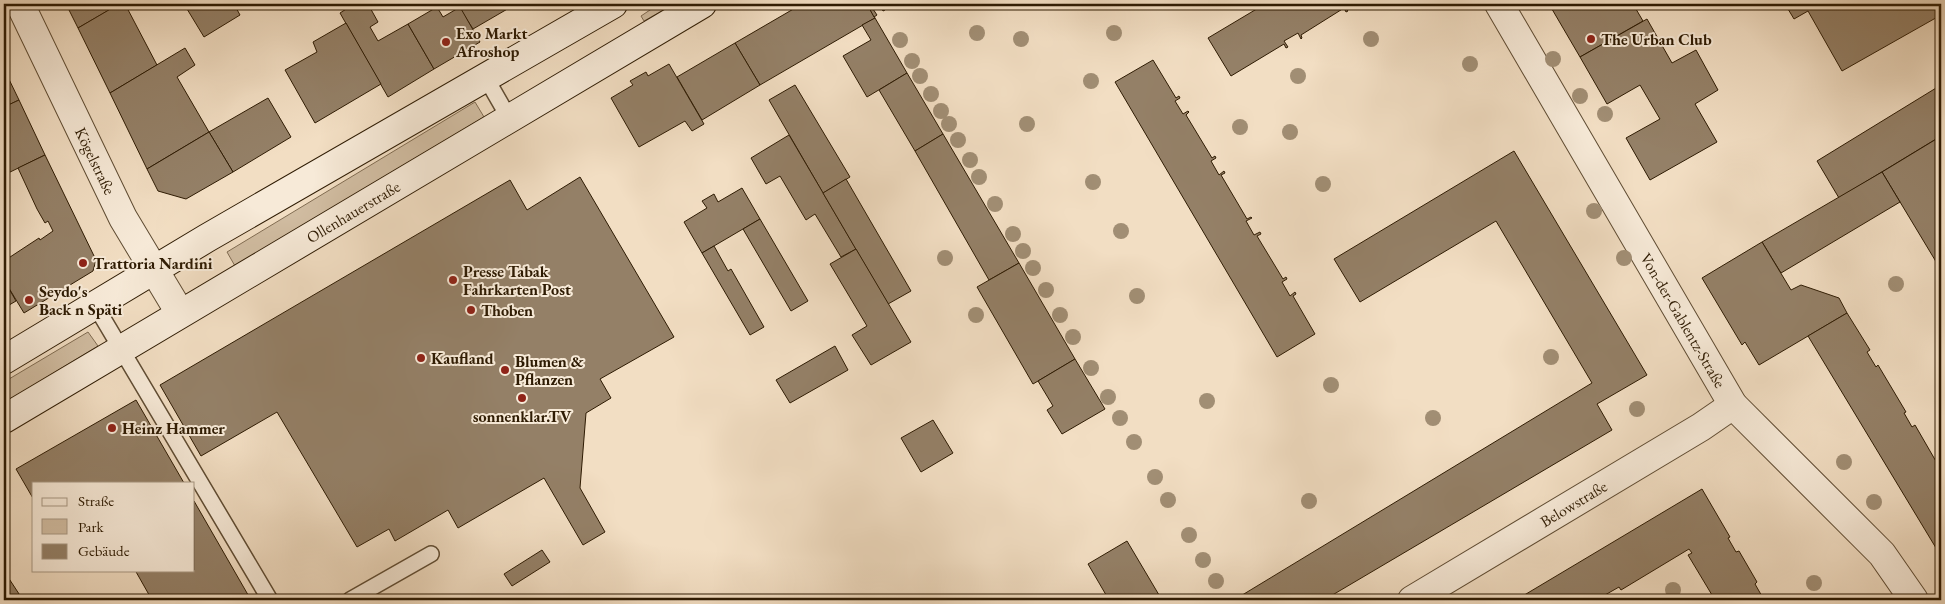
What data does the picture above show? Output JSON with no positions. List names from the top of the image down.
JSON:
{
  "streets": {
    "main road": [
      "Kögelstraße",
      "Ollenhauerstraße",
      "Von-der-Gablentz-Straße",
      "Belowstraße"
    ]
  },
  "crossings": [
    ["Kögelstraße", "Ollenhauerstraße"],
    ["Von-der-Gablentz-Straße", "Belowstraße"]
  ],
  "places": [
    "The Urban Club",
    "Exo Markt Afroshop",
    "Trattoria Nardini",
    "Presse Tabak Fahrkarten Post",
    "Seydo's Back n Späti",
    "Thoben",
    "Kaufland",
    "Blumen & Pflanzen",
    "sonnenklar.TV",
    "Heinz Hammer"
  ],
  "legend": ["Straße", "Park", "Gebäude"]
}
